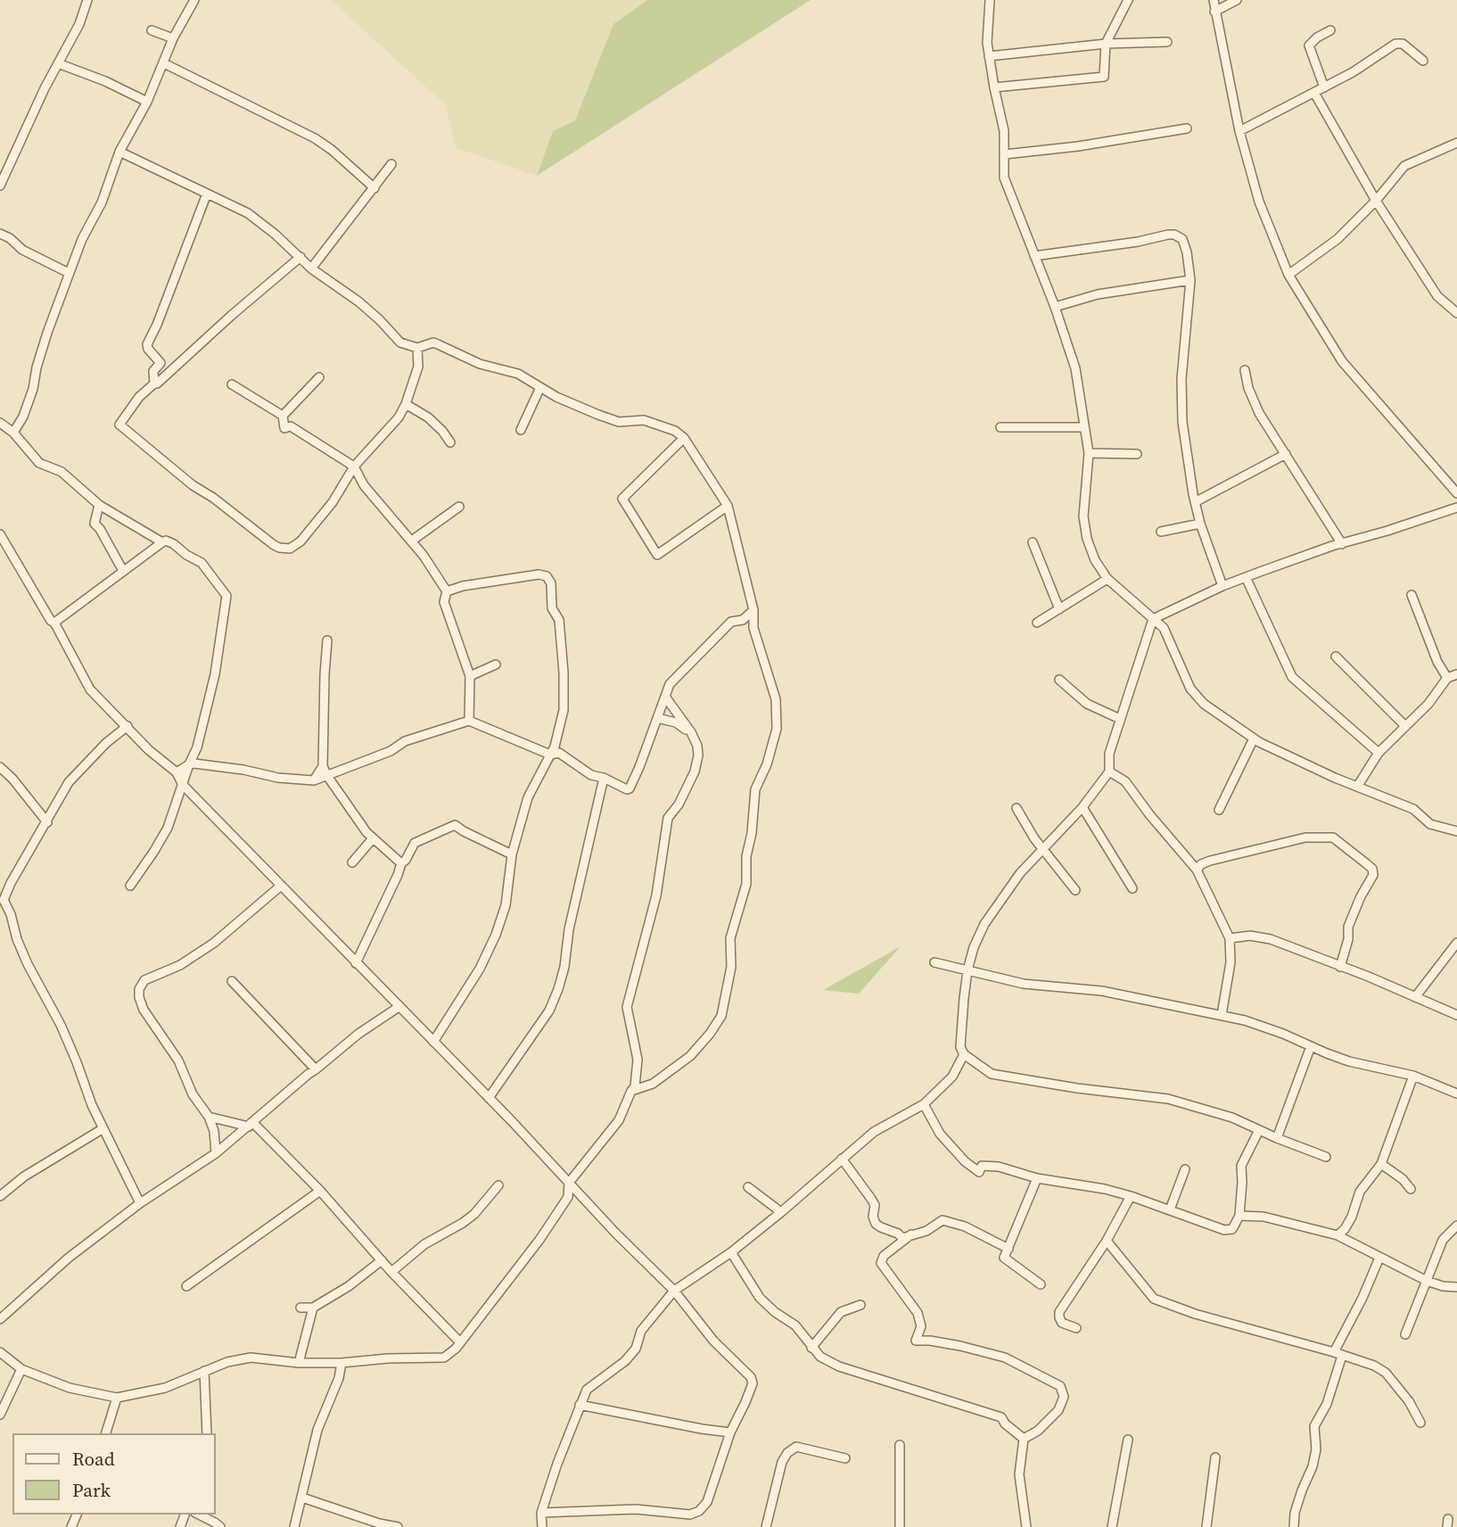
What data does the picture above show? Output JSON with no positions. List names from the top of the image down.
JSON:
{
  "legend": ["Road", "Park"]
}
